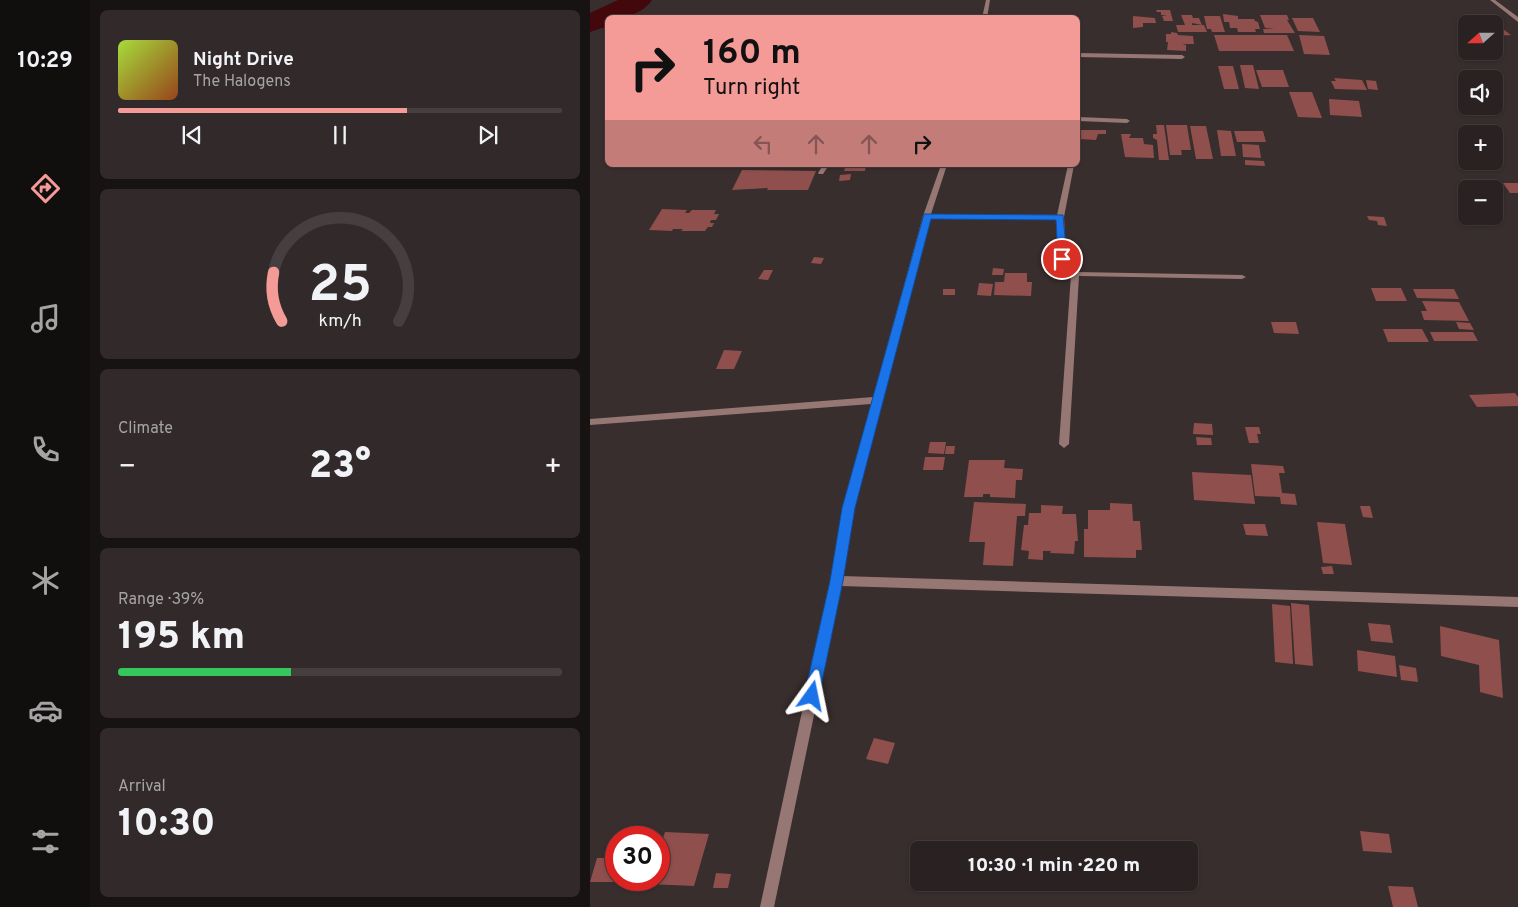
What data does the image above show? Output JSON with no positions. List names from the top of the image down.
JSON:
{
  "north": "left",
  "page": {
    "tabs": "10:29",
    "map_buttons": ["+", "−"],
    "turn": ["160 m", "Turn right"],
    "song": ["Night Drive", "The Halogens"],
    "tile": [
      "Climate",
      ["Range · 39%", "195 km"],
      ["Arrival", "10:30"]
    ],
    "heat": ["−", "23°", "+"],
    "limit": "30",
    "trip": "10:30 · 1 min · 220 m",
    "gauge": ["25", "km/h"]
  }
}
